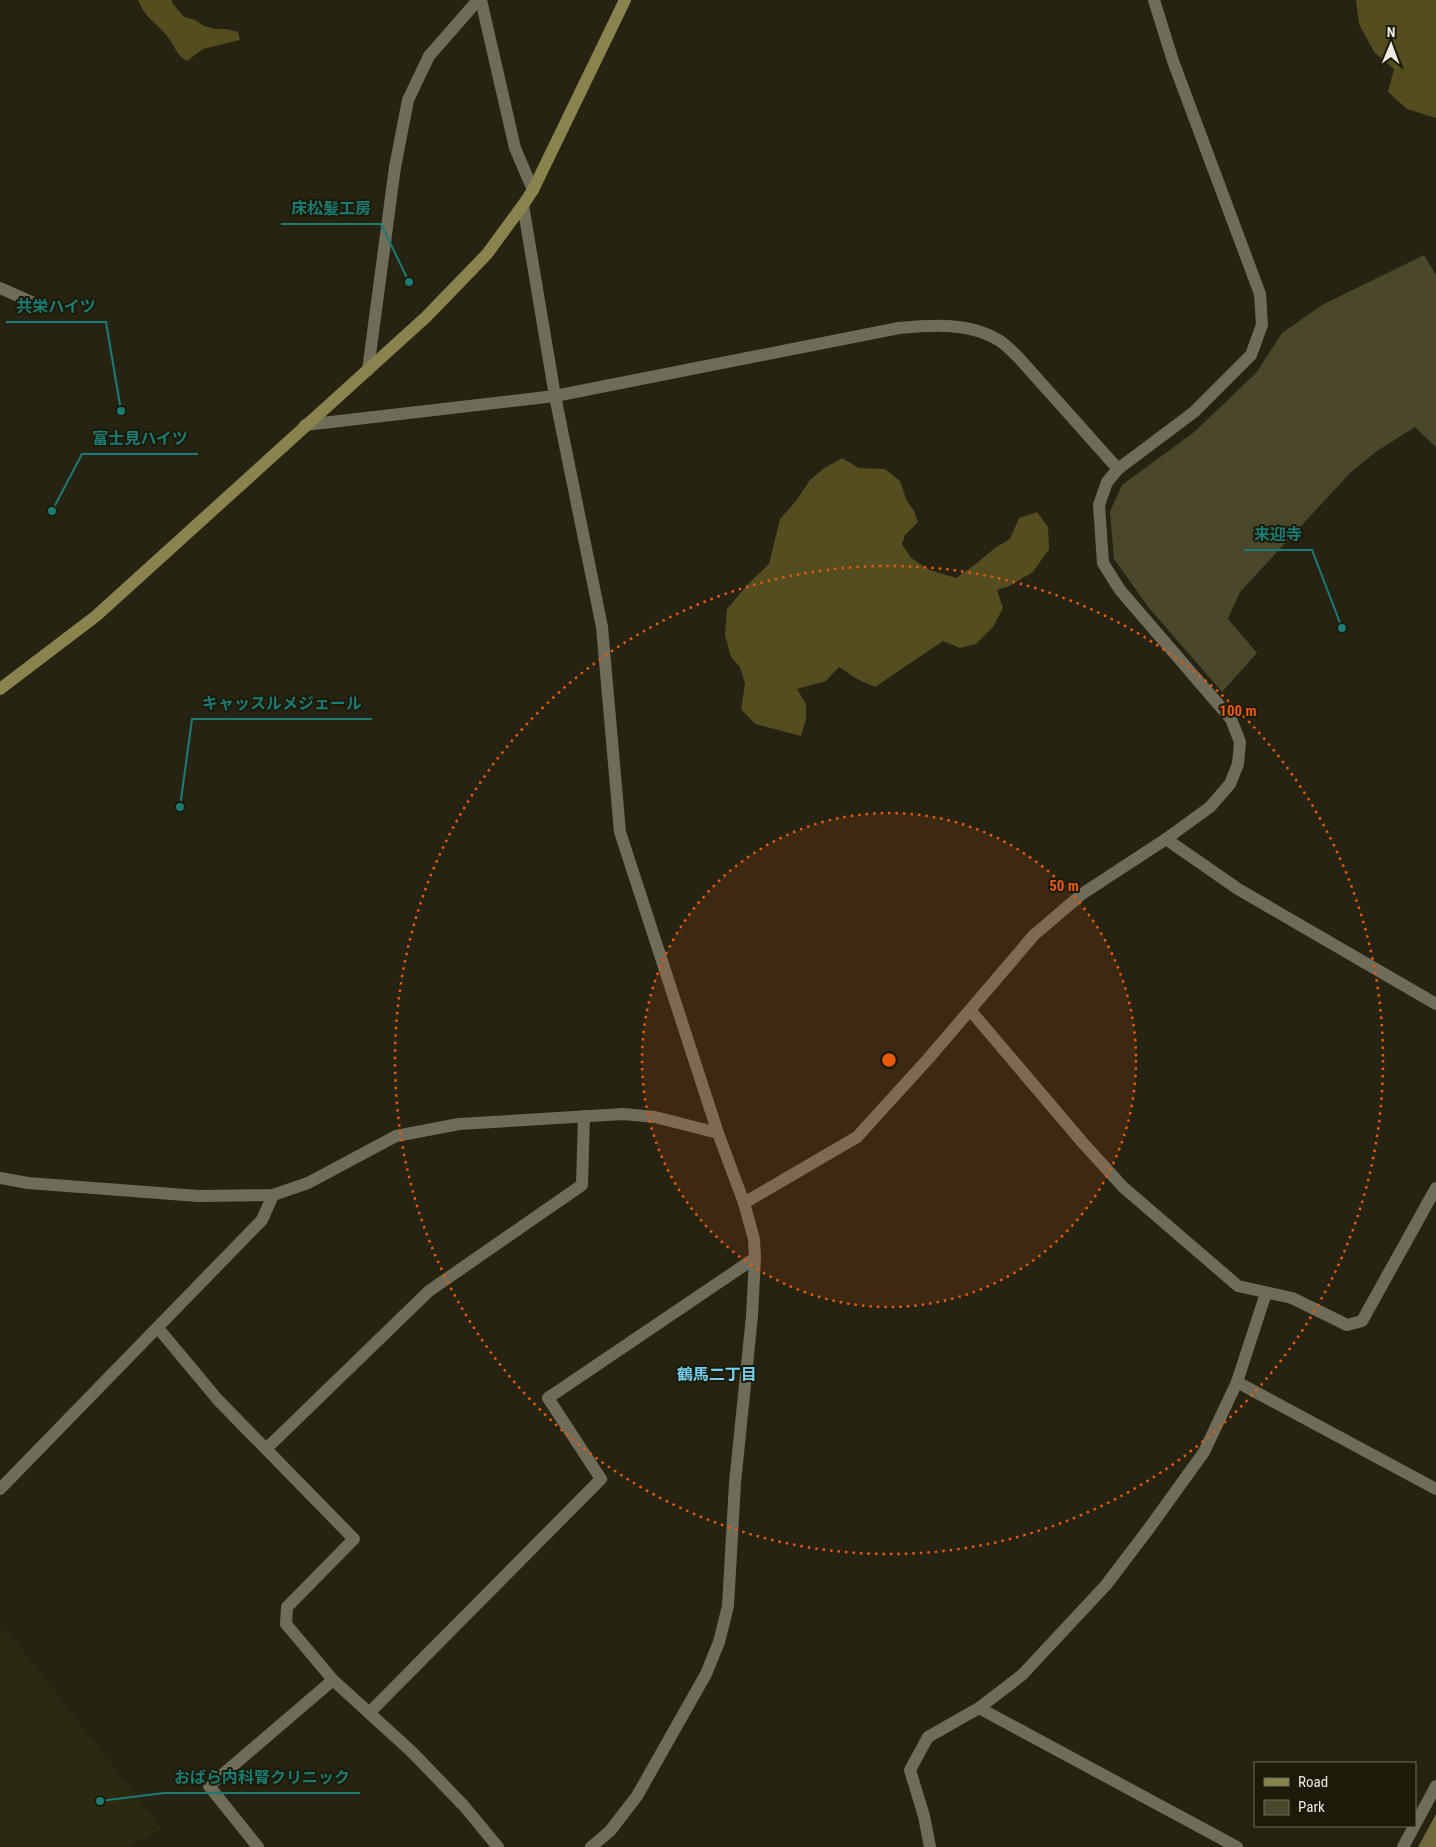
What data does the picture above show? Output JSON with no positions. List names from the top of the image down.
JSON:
{
  "districts": ["鶴馬二丁目"],
  "places": [
    "床松髪工房",
    "共栄ハイツ",
    "富士見ハイツ",
    "来迎寺",
    "キャッスルメジェール",
    "おばら内科腎クリニック"
  ],
  "legend": ["Road", "Park"],
  "north": "top",
  "rings": ["100 m", "50 m"]
}
